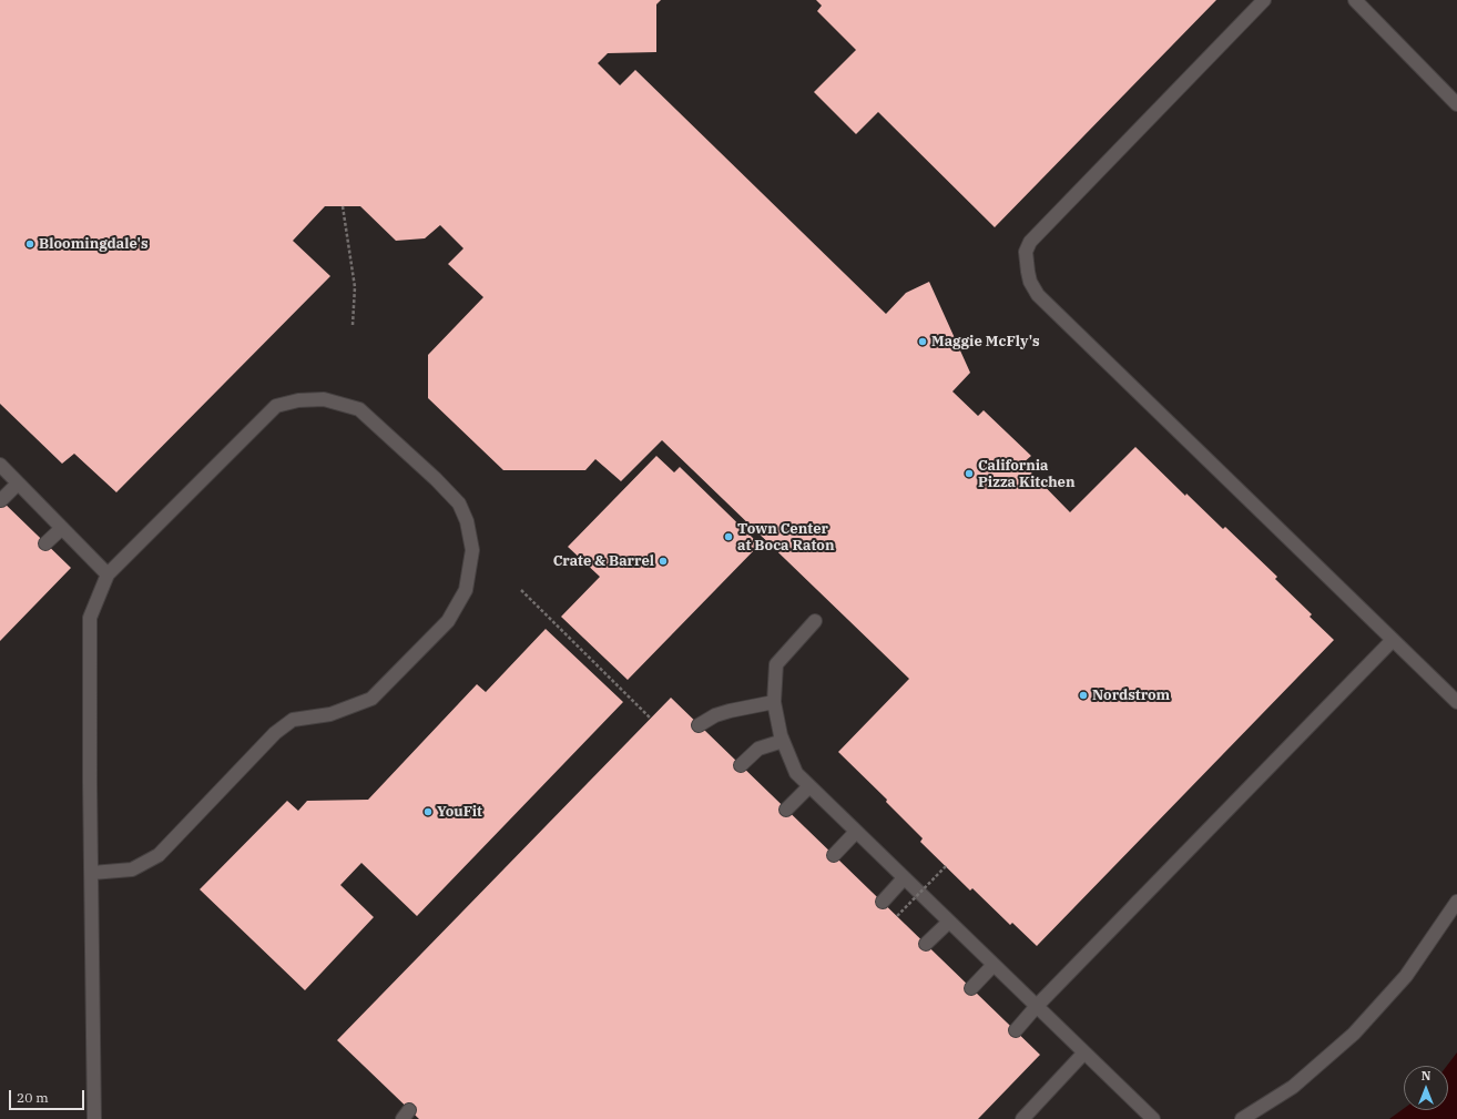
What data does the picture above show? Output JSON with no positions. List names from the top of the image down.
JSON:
{
  "places": [
    "Bloomingdale's",
    "Maggie McFly's",
    "California Pizza Kitchen",
    "Town Center at Boca Raton",
    "Crate & Barrel",
    "Nordstrom",
    "YouFit"
  ],
  "scale_bar": "20 m",
  "north": "top"
}
